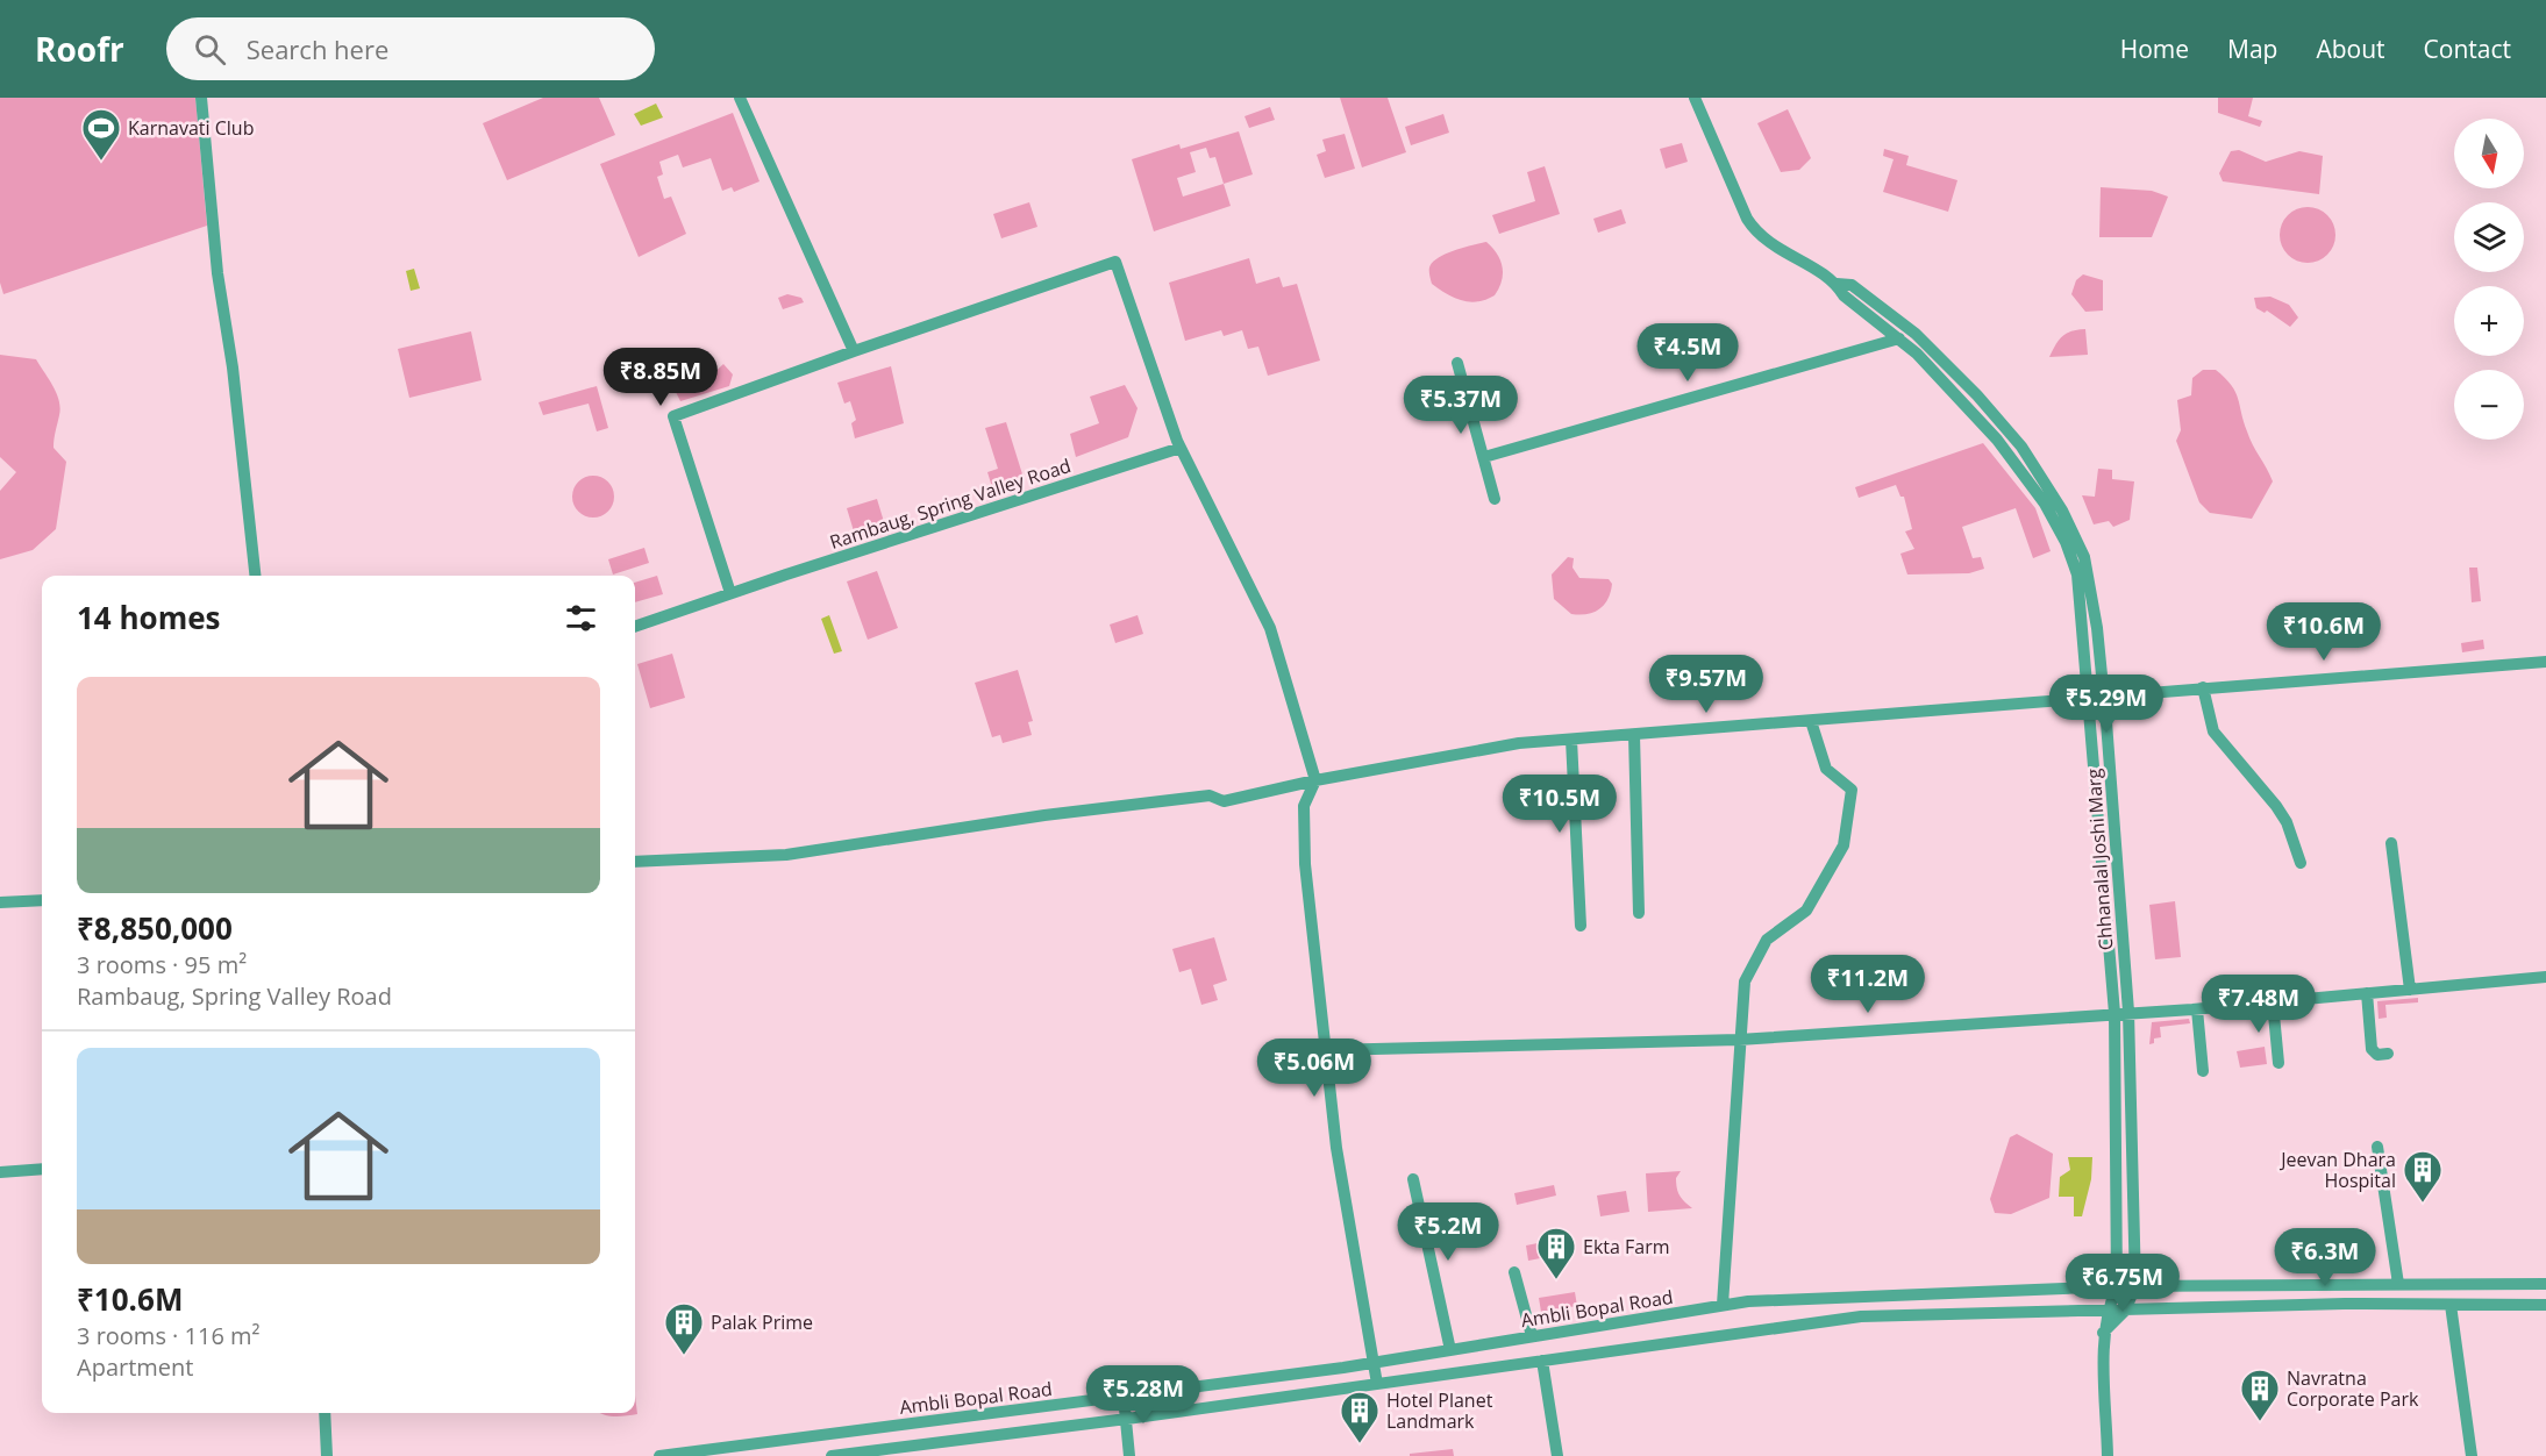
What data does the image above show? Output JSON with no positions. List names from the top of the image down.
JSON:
{
  "streets": {
    "street": ["Rambaug, Spring Valley Road", "Chhanalal Joshi Marg", "Ambli Bopal Road"]
  },
  "crossings": [
    ["Chhanalal Joshi Marg", "Ambli Bopal Road"]
  ],
  "places": {
    "sports": ["Karnavati Club"],
    "building": [
      "Jeevan Dhara Hospital",
      "Ekta Farm",
      "Palak Prime",
      "Navratna Corporate Park",
      "Hotel Planet Landmark"
    ]
  },
  "north": "bottom",
  "page": {
    "header": "Roofr",
    "search": "Search here",
    "nav": [
      "Home",
      "Map",
      "About",
      "Contact"
    ],
    "map_buttons": ["+", "−"],
    "price": [
      "₹4.5M",
      "₹8.85M",
      "₹5.37M",
      "₹10.6M",
      "₹9.57M",
      "₹5.29M",
      "₹10.5M",
      "₹11.2M",
      "₹7.48M",
      "₹5.06M",
      "₹5.2M",
      "₹6.3M",
      "₹6.75M",
      "₹5.28M"
    ],
    "heading": "14 homes",
    "list": [
      {
        "name": "₹8,850,000",
        "note": "3 rooms · 95 m² · Rambaug, Spring Valley Road"
      },
      {
        "name": "₹10.6M",
        "note": "3 rooms · 116 m² · Apartment"
      }
    ]
  }
}
